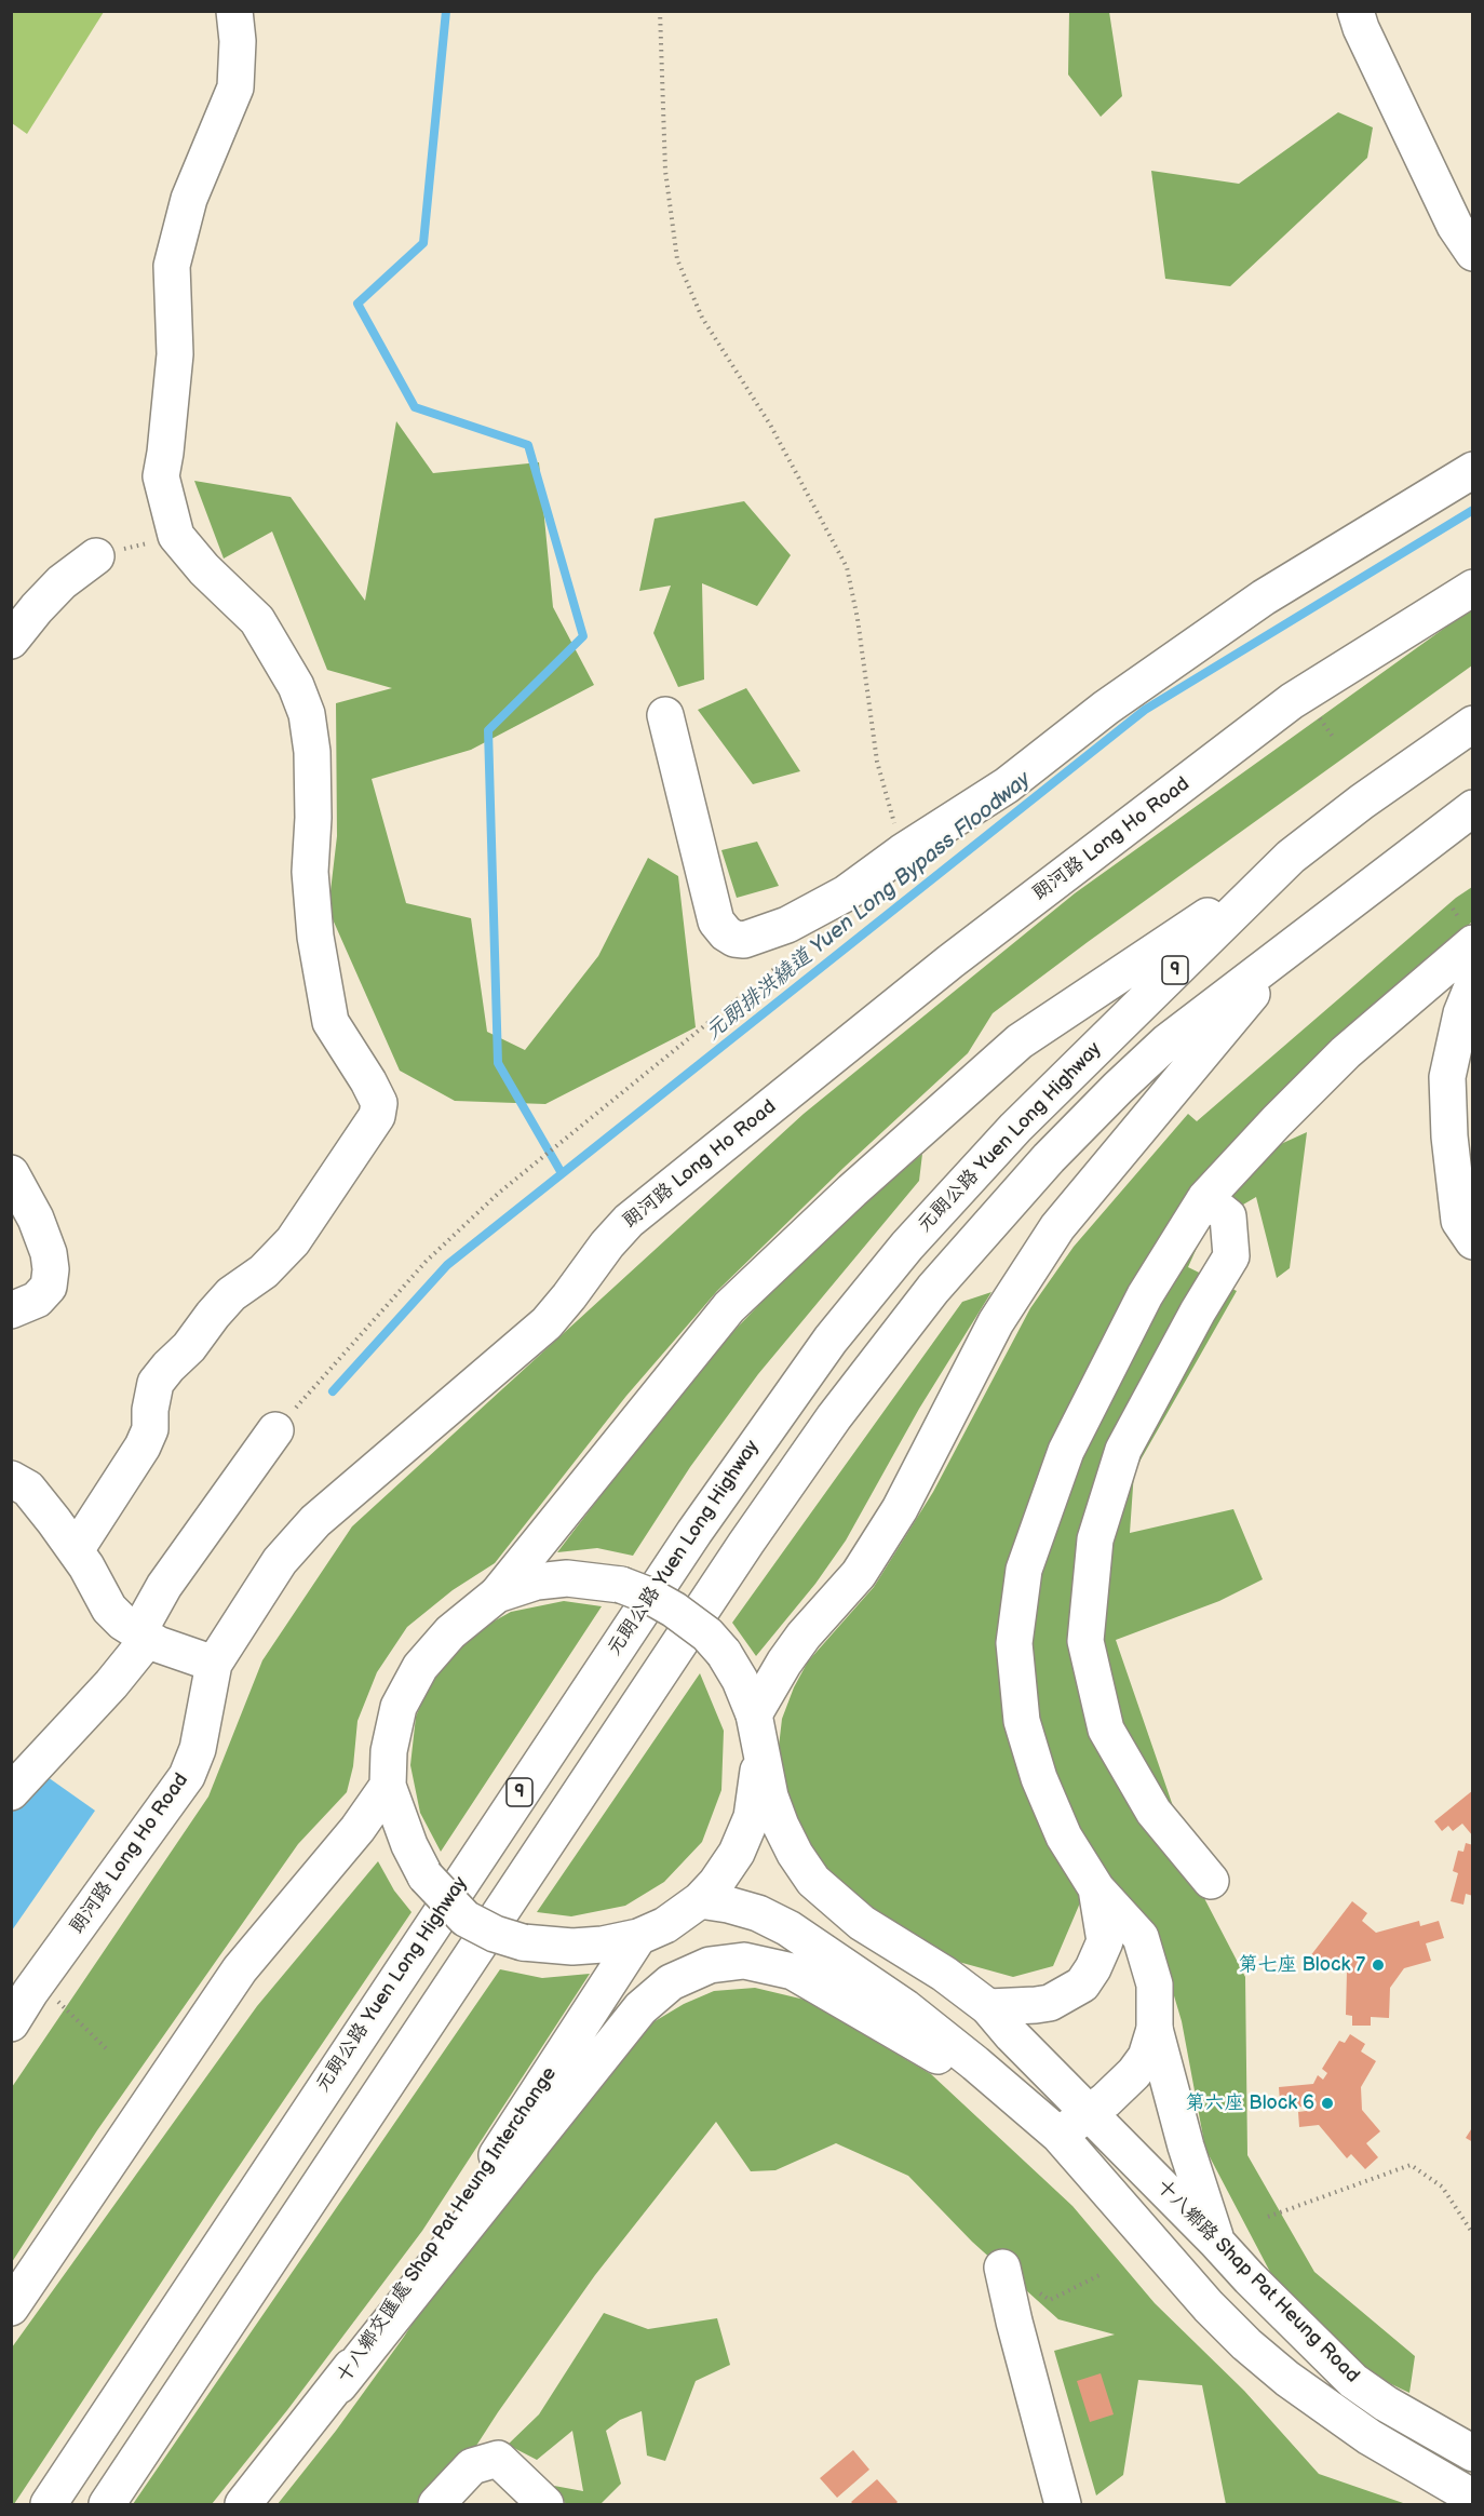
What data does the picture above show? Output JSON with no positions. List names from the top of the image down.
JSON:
{
  "streets": {
    "main road": [
      "朗河路 Long Ho Road",
      "9",
      "元朗公路 Yuen Long Highway",
      "十八鄉交匯處 Shap Pat Heung Interchange",
      "十八鄉路 Shap Pat Heung Road"
    ]
  },
  "water": ["元朗排洪繞道 Yuen Long Bypass Floodway"],
  "places": ["第七座 Block 7", "第六座 Block 6"]
}
